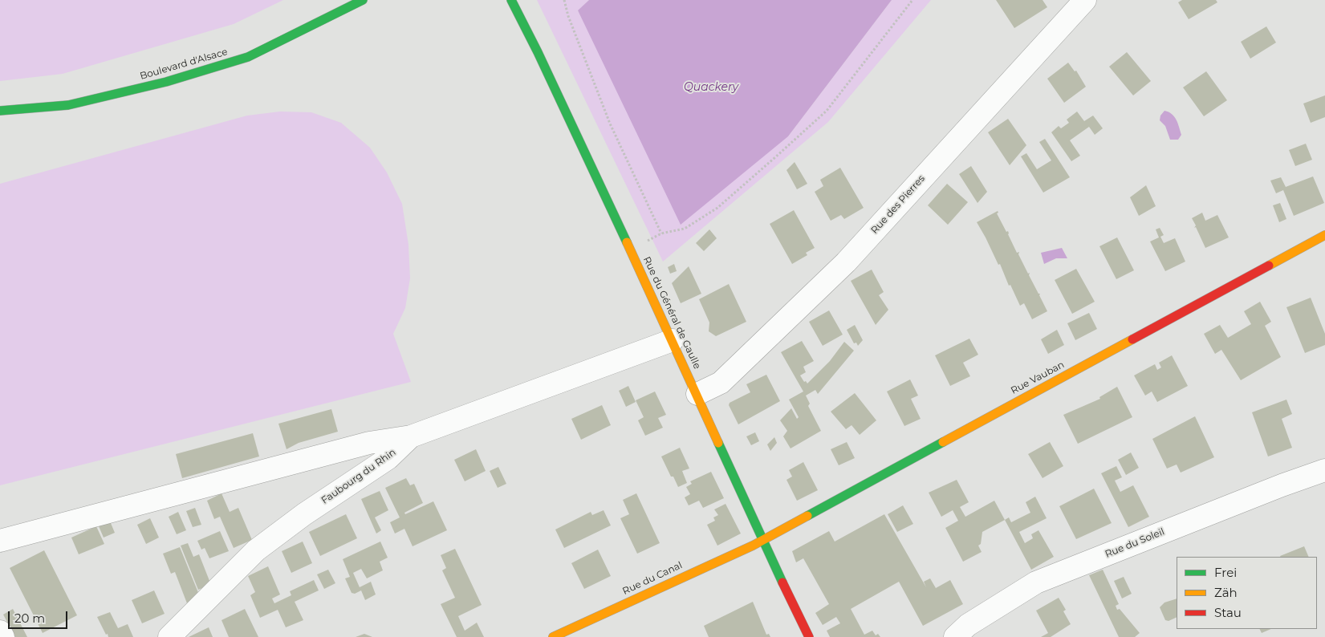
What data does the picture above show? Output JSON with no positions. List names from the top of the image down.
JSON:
{
  "streets": {
    "street": [
      "Boulevard d'Alsace",
      "Rue des Pierres",
      "Rue du Général de Gaulle",
      "Rue Vauban",
      "Faubourg du Rhin",
      "Rue du Soleil",
      "Rue du Canal"
    ]
  },
  "crossings": [
    ["Rue des Pierres", "Rue du Général de Gaulle"],
    ["Rue du Général de Gaulle", "Rue Vauban"],
    ["Rue du Général de Gaulle", "Faubourg du Rhin"],
    ["Rue du Général de Gaulle", "Rue du Canal"],
    ["Rue Vauban", "Rue du Canal"]
  ],
  "water": ["Quackery"],
  "legend": ["Frei", "Zäh", "Stau"],
  "scale_bar": "20 m"
}
